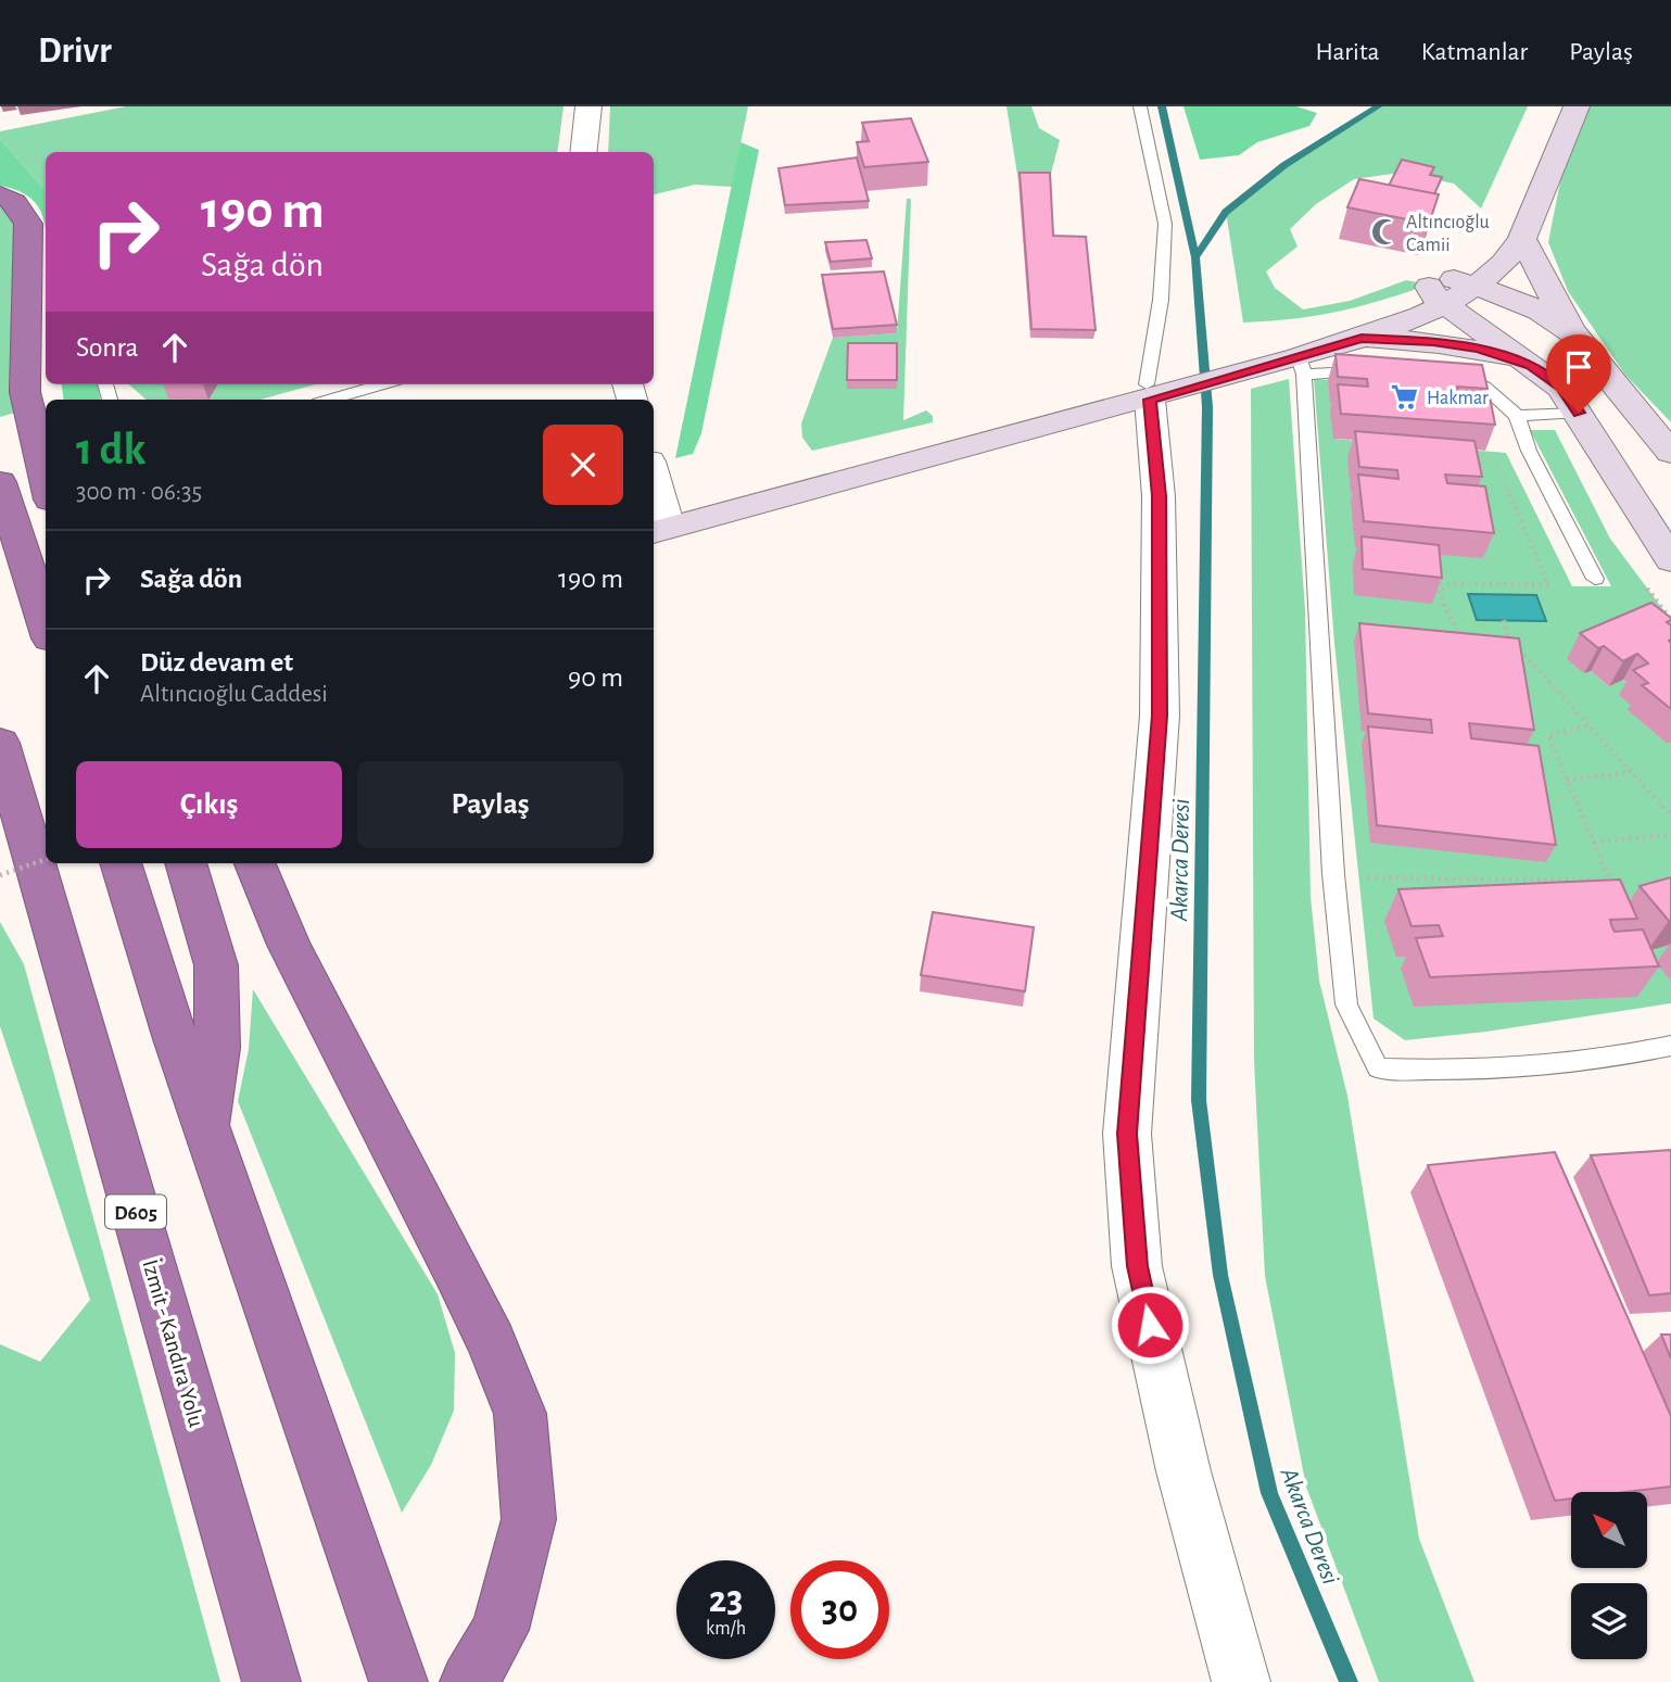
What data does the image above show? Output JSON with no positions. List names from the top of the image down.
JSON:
{
  "streets": {
    "highway": ["D605", "İzmit - Kandıra Yolu"]
  },
  "water": ["Akarca Deresi"],
  "places": {
    "mosque": ["Altıncıoğlu Camii"],
    "supermarket": ["Hakmar"]
  },
  "north": "top left",
  "page": {
    "header": "Drivr",
    "nav": ["Harita", "Katmanlar", "Paylaş"],
    "turn": ["190 m", "Sağa dön"],
    "then": "Sonra",
    "heading": ["1 dk", "300 m · 06:35"],
    "list": [
      {
        "name": "Sağa dön",
        "value": "190 m"
      },
      {
        "name": "Düz devam et",
        "note": "Altıncıoğlu Caddesi",
        "value": "90 m"
      }
    ],
    "buttons": ["Çıkış", "Paylaş"],
    "speed": "23 km/h",
    "limit": "30"
  }
}
